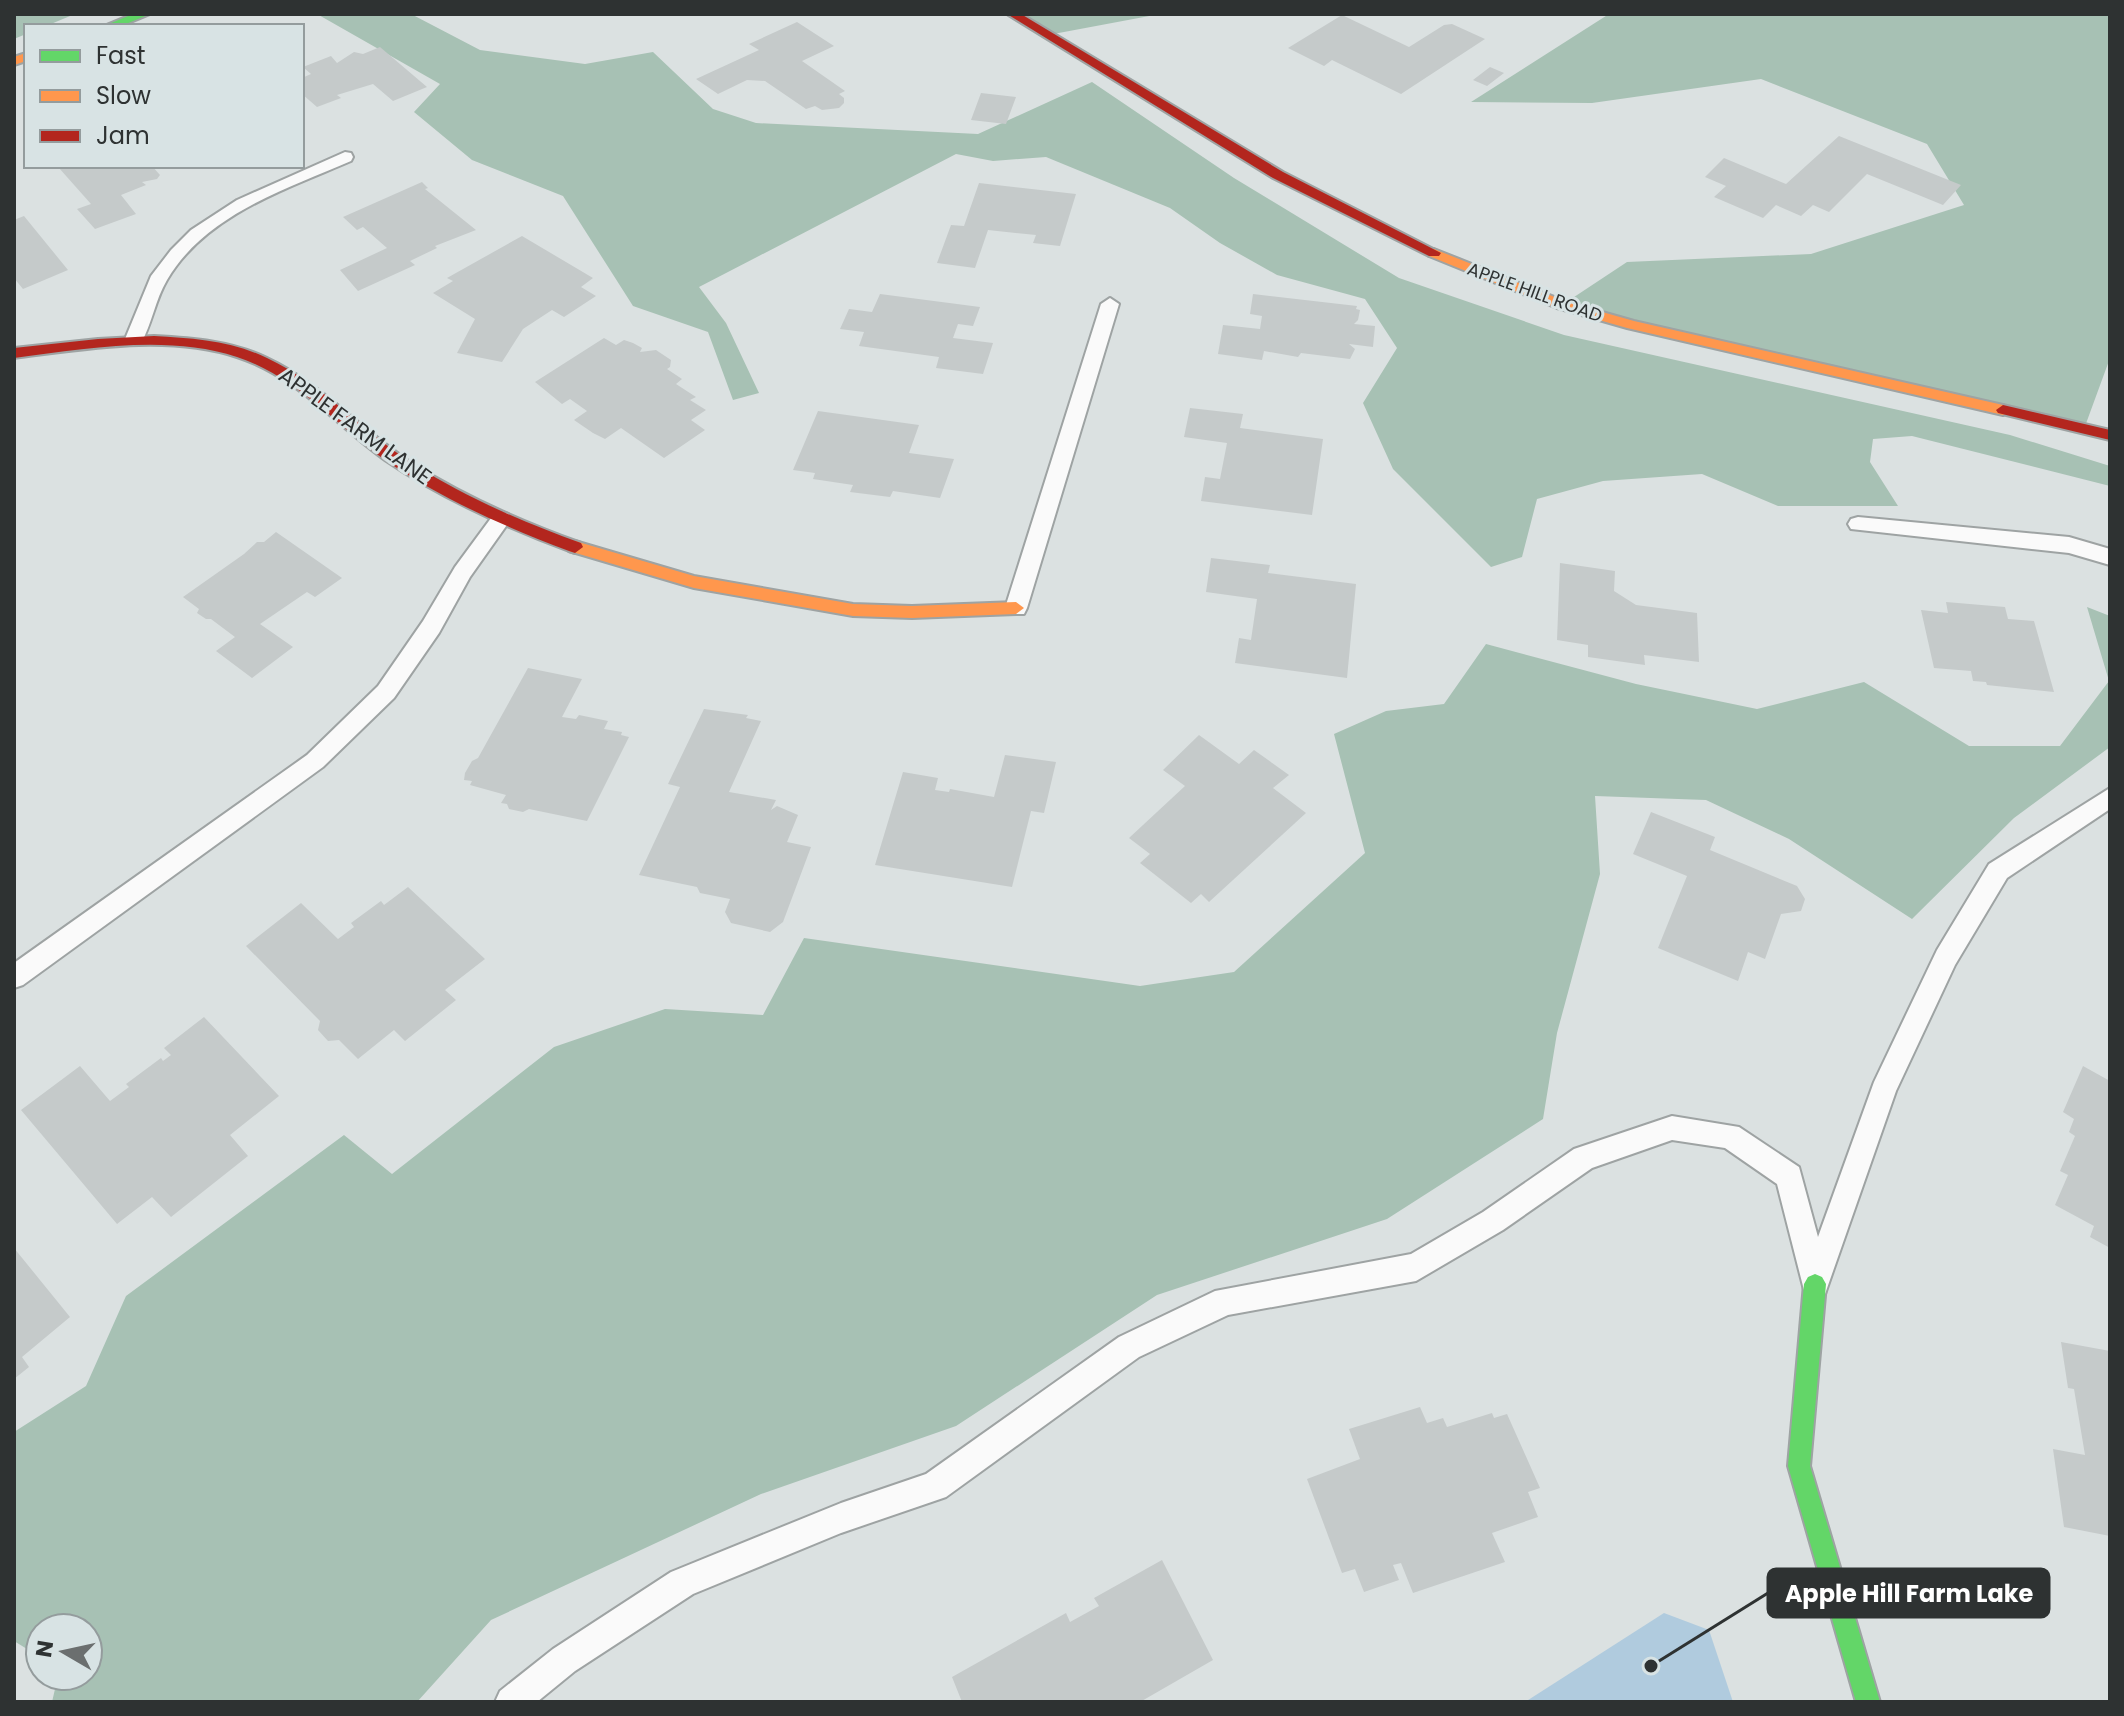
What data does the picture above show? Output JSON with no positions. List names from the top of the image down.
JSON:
{
  "streets": {
    "street": ["APPLE HILL ROAD", "APPLE FARM LANE"]
  },
  "places": ["Apple Hill Farm Lake"],
  "legend": ["Fast", "Slow", "Jam"],
  "north": "left"
}
